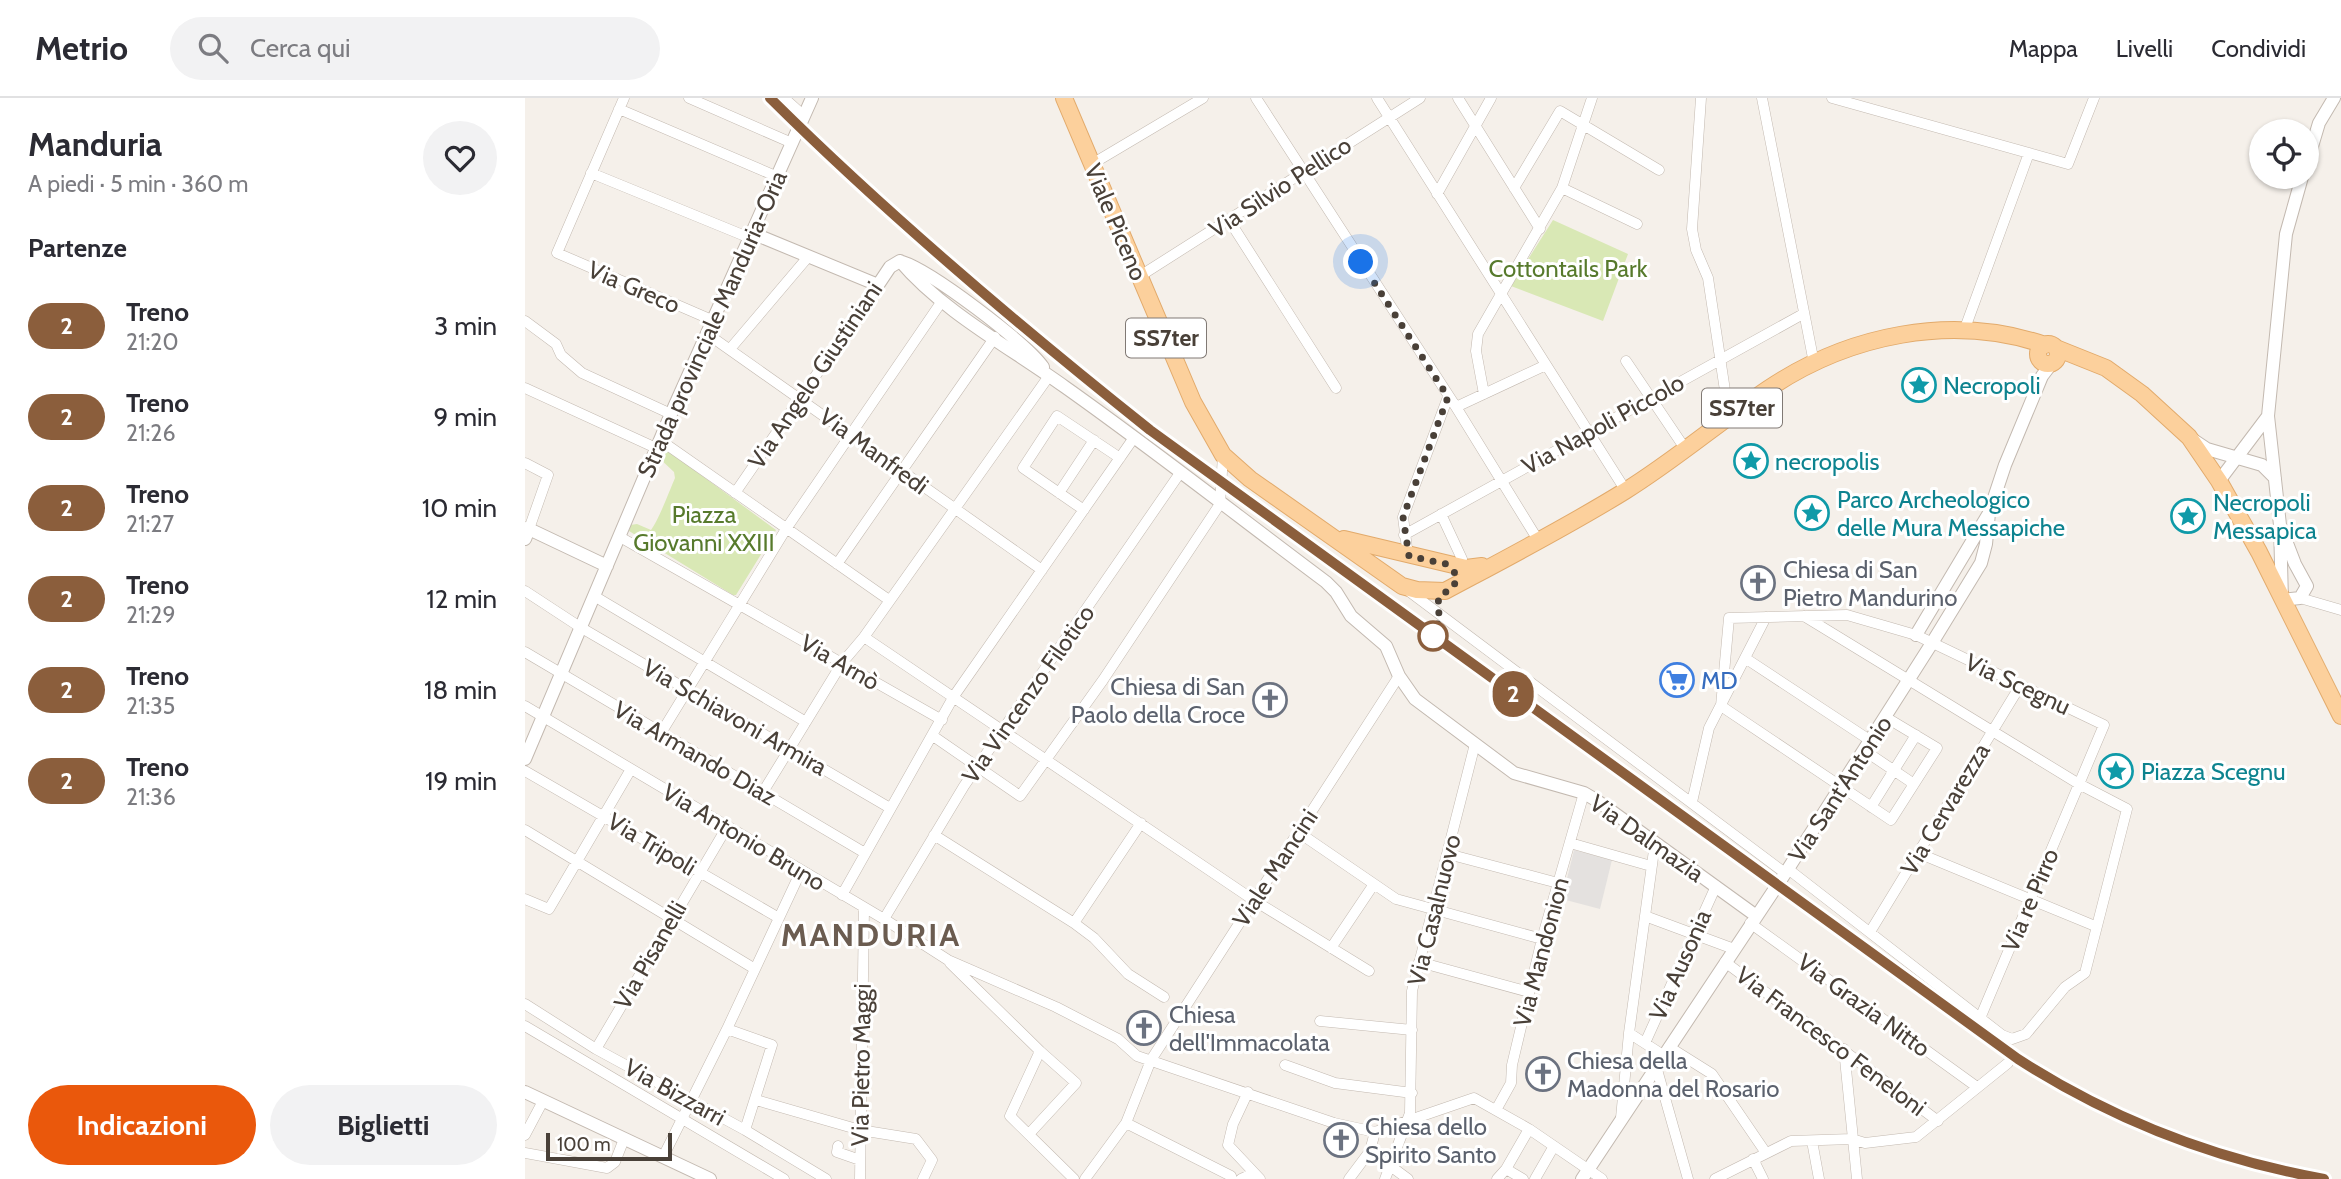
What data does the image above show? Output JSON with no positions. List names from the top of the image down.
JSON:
{
  "streets": {
    "main road": ["Viale Piceno", "SS7ter"],
    "street": [
      "Via Silvio Pellico",
      "Via Greco",
      "Strada provinciale Manduria-Oria",
      "Via Angelo Giustiniani",
      "Via Napoli Piccolo",
      "Via Manfredi",
      "Via Arnò",
      "Via Scegnu",
      "Via Vincenzo Filotico",
      "Via Schiavoni Armira",
      "Via Armando Diaz",
      "Via Sant'Antonio",
      "Via Cervarezza",
      "Via Antonio Bruno",
      "Via Dalmazia",
      "Via Tripoli",
      "Viale Mancini",
      "Via re Pirro",
      "Via Casalnuovo",
      "Via Mandonion",
      "Via Pisanelli",
      "Via Ausonia",
      "Via Grazia Nitto",
      "Via Francesco Feneloni",
      "Via Pietro Maggi",
      "Via Bizzarri"
    ]
  },
  "crossings": [
    ["Via Silvio Pellico", "Viale Piceno"],
    ["Viale Piceno", "SS7ter"],
    ["Via Greco", "Strada provinciale Manduria-Oria"],
    ["Strada provinciale Manduria-Oria", "Via Manfredi"],
    ["Strada provinciale Manduria-Oria", "Via Schiavoni Armira"],
    ["Strada provinciale Manduria-Oria", "Via Armando Diaz"],
    ["Strada provinciale Manduria-Oria", "Via Antonio Bruno"],
    ["Via Angelo Giustiniani", "Via Manfredi"],
    ["Via Angelo Giustiniani", "Via Dalmazia"],
    ["Via Scegnu", "Via Sant'Antonio"],
    ["Via Scegnu", "Via Cervarezza"],
    ["Via Scegnu", "Via re Pirro"],
    ["Via Vincenzo Filotico", "Via Antonio Bruno"],
    ["Via Vincenzo Filotico", "Via Dalmazia"],
    ["Via Sant'Antonio", "Via Dalmazia"],
    ["Via Sant'Antonio", "Via Grazia Nitto"],
    ["Via Sant'Antonio", "Via Francesco Feneloni"],
    ["Via Antonio Bruno", "Viale Mancini"],
    ["Via Antonio Bruno", "Via Pisanelli"],
    ["Via Antonio Bruno", "Via Pietro Maggi"],
    ["Via Dalmazia", "Viale Mancini"],
    ["Via Dalmazia", "Via Casalnuovo"],
    ["Via Dalmazia", "Via Mandonion"],
    ["Via Dalmazia", "Via Ausonia"],
    ["Via Dalmazia", "Via Grazia Nitto"],
    ["Via Tripoli", "Via Pisanelli"],
    ["Via Pisanelli", "Via Bizzarri"]
  ],
  "districts": ["MANDURIA"],
  "parks": ["Cottontails Park", "Piazza Giovanni XXIII"],
  "places": {
    "place": [
      "Necropoli",
      "necropolis",
      "Parco Archeologico delle Mura Messapiche",
      "Necropoli Messapica",
      "Piazza Scegnu"
    ],
    "church": [
      "Chiesa di San Pietro Mandurino",
      "Chiesa di San Paolo della Croce",
      "Chiesa dell'Immacolata",
      "Chiesa della Madonna del Rosario",
      "Chiesa dello Spirito Santo"
    ],
    "supermarket": ["MD"]
  },
  "scale_bar": "100 m",
  "page": {
    "header": "Metrio",
    "search": "Cerca qui",
    "nav": ["Mappa", "Livelli", "Condividi"],
    "heading": [
      ["Manduria", "A piedi · 5 min · 360 m"],
      "Partenze"
    ],
    "on_map": "2",
    "list": [
      {
        "mark": "2",
        "name": "Treno",
        "note": "21:20",
        "value": "3 min"
      },
      {
        "mark": "2",
        "name": "Treno",
        "note": "21:26",
        "value": "9 min"
      },
      {
        "mark": "2",
        "name": "Treno",
        "note": "21:27",
        "value": "10 min"
      },
      {
        "mark": "2",
        "name": "Treno",
        "note": "21:29",
        "value": "12 min"
      },
      {
        "mark": "2",
        "name": "Treno",
        "note": "21:35",
        "value": "18 min"
      },
      {
        "mark": "2",
        "name": "Treno",
        "note": "21:36",
        "value": "19 min"
      }
    ],
    "buttons": ["Indicazioni", "Biglietti"],
    "scale": "100 m"
  }
}
